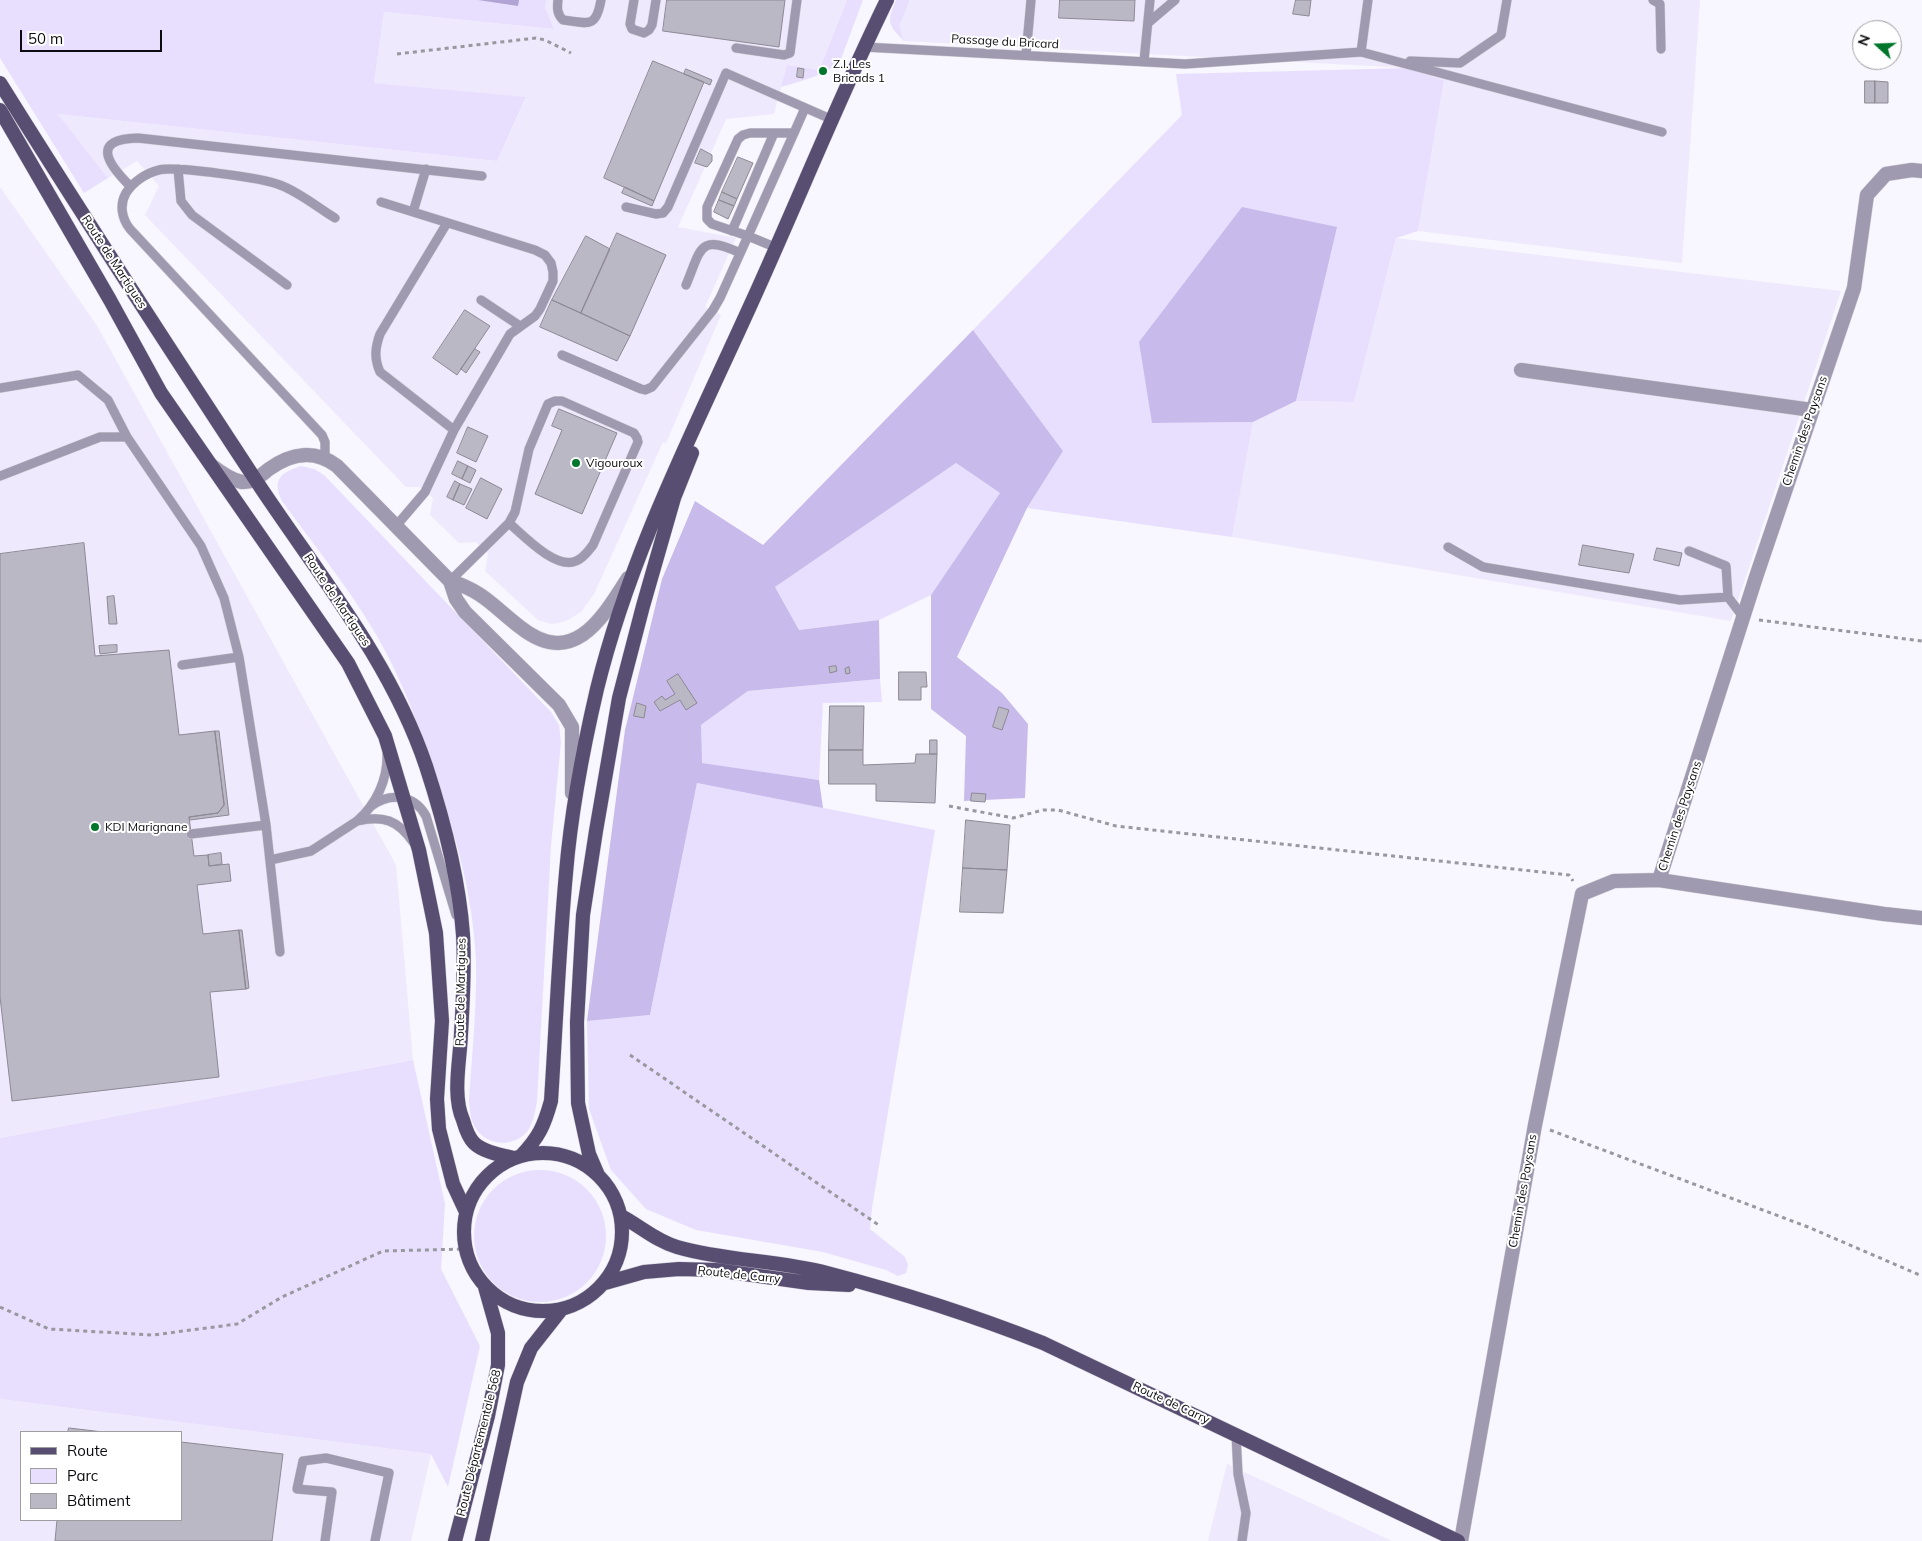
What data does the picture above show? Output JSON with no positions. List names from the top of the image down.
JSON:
{
  "streets": {
    "main road": ["Route de Martigues", "Route de Carry", "Route Départementale 568"],
    "street": ["Chemin des Paysans"],
    "lane": ["Passage du Bricard"]
  },
  "crossings": [
    ["Route de Martigues", "Route de Carry"],
    ["Route de Martigues", "Route Départementale 568"],
    ["Chemin des Paysans", "Route de Carry"],
    ["Route de Carry", "Route Départementale 568"]
  ],
  "places": ["Z.I. Les Bricads 1", "Vigouroux", "KDI Marignane"],
  "legend": ["Route", "Parc", "Bâtiment"],
  "scale_bar": "50 m",
  "north": "left"
}
